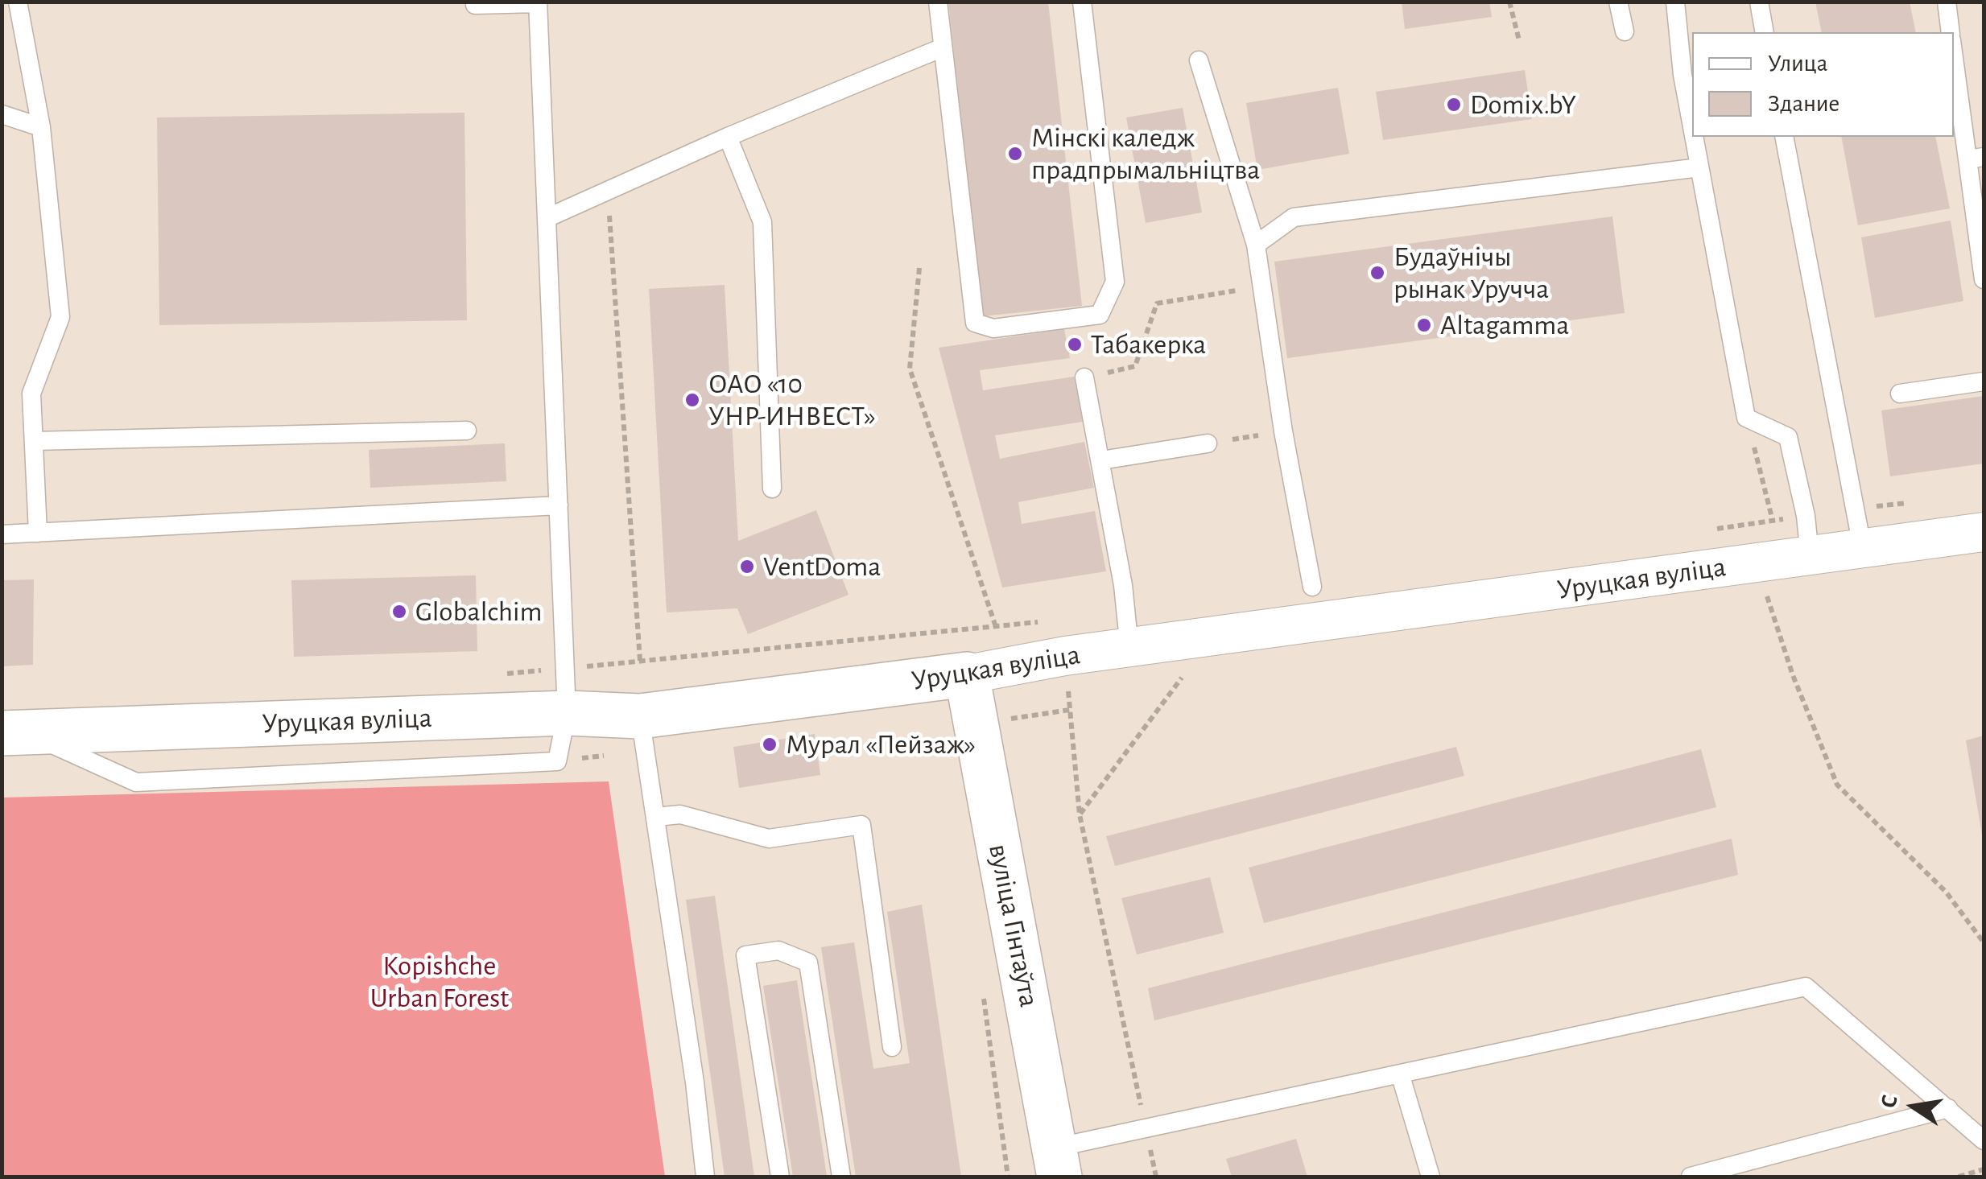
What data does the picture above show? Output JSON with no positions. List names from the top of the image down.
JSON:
{
  "streets": {
    "street": ["Уруцкая вуліца", "вуліца Гінтаўта"]
  },
  "crossings": [
    ["Уруцкая вуліца", "вуліца Гінтаўта"]
  ],
  "parks": ["Kopishche Urban Forest"],
  "places": [
    "Domix.bY",
    "Мінскі каледж прадпрымальніцтва",
    "Будаўнічы рынак Уручча",
    "Altagamma",
    "Табакерка",
    "ОАО «10 УНР-ИНВЕСТ»",
    "VentDoma",
    "Globalchim",
    "Мурал «Пейзаж»"
  ],
  "legend": ["Улица", "Здание"],
  "north": "left"
}
